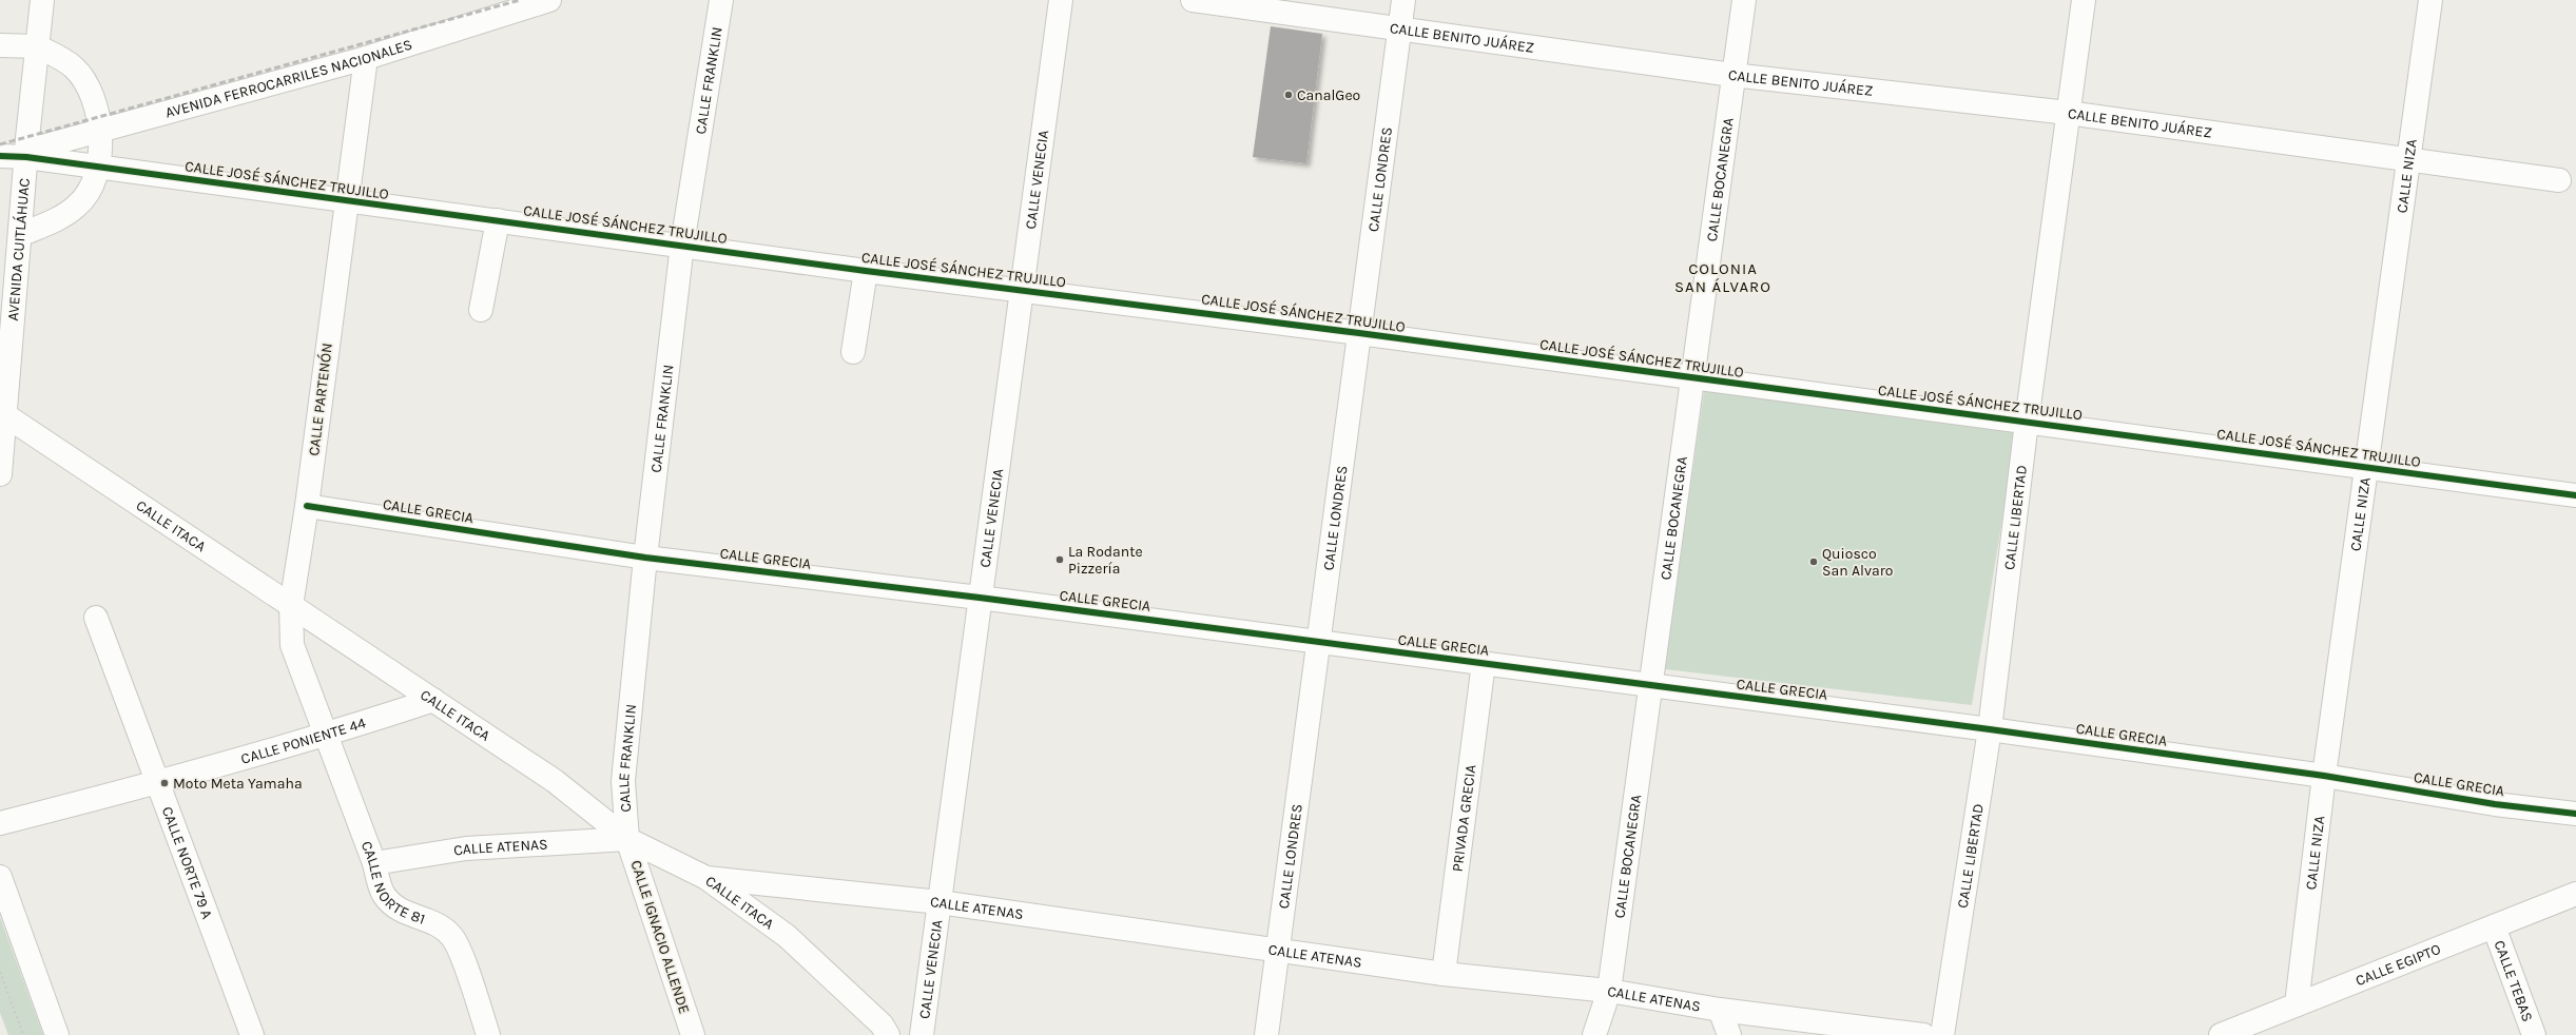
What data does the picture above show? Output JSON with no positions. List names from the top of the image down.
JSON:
{
  "streets": {
    "street": [
      "CALLE BENITO JUÁREZ",
      "AVENIDA FERROCARRILES NACIONALES",
      "CALLE FRANKLIN",
      "CALLE NIZA",
      "CALLE VENECIA",
      "CALLE LONDRES",
      "CALLE JOSÉ SÁNCHEZ TRUJILLO",
      "CALLE BOCANEGRA",
      "AVENIDA CUITLÁHUAC",
      "CALLE PARTENÓN",
      "CALLE GRECIA",
      "CALLE LIBERTAD",
      "CALLE ITACA",
      "CALLE PONIENTE 44",
      "PRIVADA GRECIA",
      "CALLE ATENAS",
      "CALLE NORTE 79 A",
      "CALLE NORTE 81",
      "CALLE IGNACIO ALLENDE",
      "CALLE EGIPTO",
      "CALLE TEBAS"
    ]
  },
  "crossings": [
    ["CALLE BENITO JUÁREZ", "CALLE NIZA"],
    ["CALLE BENITO JUÁREZ", "CALLE LONDRES"],
    ["CALLE BENITO JUÁREZ", "CALLE BOCANEGRA"],
    ["CALLE BENITO JUÁREZ", "CALLE LIBERTAD"],
    ["AVENIDA FERROCARRILES NACIONALES", "CALLE JOSÉ SÁNCHEZ TRUJILLO"],
    ["AVENIDA FERROCARRILES NACIONALES", "AVENIDA CUITLÁHUAC"],
    ["AVENIDA FERROCARRILES NACIONALES", "CALLE PARTENÓN"],
    ["CALLE FRANKLIN", "CALLE JOSÉ SÁNCHEZ TRUJILLO"],
    ["CALLE FRANKLIN", "CALLE GRECIA"],
    ["CALLE FRANKLIN", "CALLE ITACA"],
    ["CALLE FRANKLIN", "CALLE ATENAS"],
    ["CALLE FRANKLIN", "CALLE IGNACIO ALLENDE"],
    ["CALLE NIZA", "CALLE JOSÉ SÁNCHEZ TRUJILLO"],
    ["CALLE NIZA", "CALLE GRECIA"],
    ["CALLE NIZA", "CALLE EGIPTO"],
    ["CALLE VENECIA", "CALLE JOSÉ SÁNCHEZ TRUJILLO"],
    ["CALLE VENECIA", "CALLE GRECIA"],
    ["CALLE VENECIA", "CALLE ATENAS"],
    ["CALLE LONDRES", "CALLE JOSÉ SÁNCHEZ TRUJILLO"],
    ["CALLE LONDRES", "CALLE GRECIA"],
    ["CALLE LONDRES", "CALLE ATENAS"],
    ["CALLE JOSÉ SÁNCHEZ TRUJILLO", "CALLE BOCANEGRA"],
    ["CALLE JOSÉ SÁNCHEZ TRUJILLO", "AVENIDA CUITLÁHUAC"],
    ["CALLE JOSÉ SÁNCHEZ TRUJILLO", "CALLE PARTENÓN"],
    ["CALLE JOSÉ SÁNCHEZ TRUJILLO", "CALLE LIBERTAD"],
    ["CALLE BOCANEGRA", "CALLE GRECIA"],
    ["CALLE BOCANEGRA", "CALLE ATENAS"],
    ["AVENIDA CUITLÁHUAC", "CALLE ITACA"],
    ["CALLE PARTENÓN", "CALLE GRECIA"],
    ["CALLE PARTENÓN", "CALLE ITACA"],
    ["CALLE PARTENÓN", "CALLE PONIENTE 44"],
    ["CALLE PARTENÓN", "CALLE NORTE 81"],
    ["CALLE GRECIA", "CALLE LIBERTAD"],
    ["CALLE GRECIA", "PRIVADA GRECIA"],
    ["CALLE ITACA", "CALLE PONIENTE 44"],
    ["CALLE ITACA", "CALLE ATENAS"],
    ["CALLE ITACA", "CALLE IGNACIO ALLENDE"],
    ["CALLE PONIENTE 44", "CALLE NORTE 79 A"],
    ["CALLE PONIENTE 44", "CALLE NORTE 81"],
    ["PRIVADA GRECIA", "CALLE ATENAS"],
    ["CALLE ATENAS", "CALLE NORTE 81"],
    ["CALLE ATENAS", "CALLE IGNACIO ALLENDE"],
    ["CALLE EGIPTO", "CALLE TEBAS"]
  ],
  "districts": ["COLONIA SAN ÁLVARO"],
  "places": [
    "CanalGeo",
    "La Rodante Pizzería",
    "Quiosco San Alvaro",
    "Moto Meta Yamaha"
  ]
}
